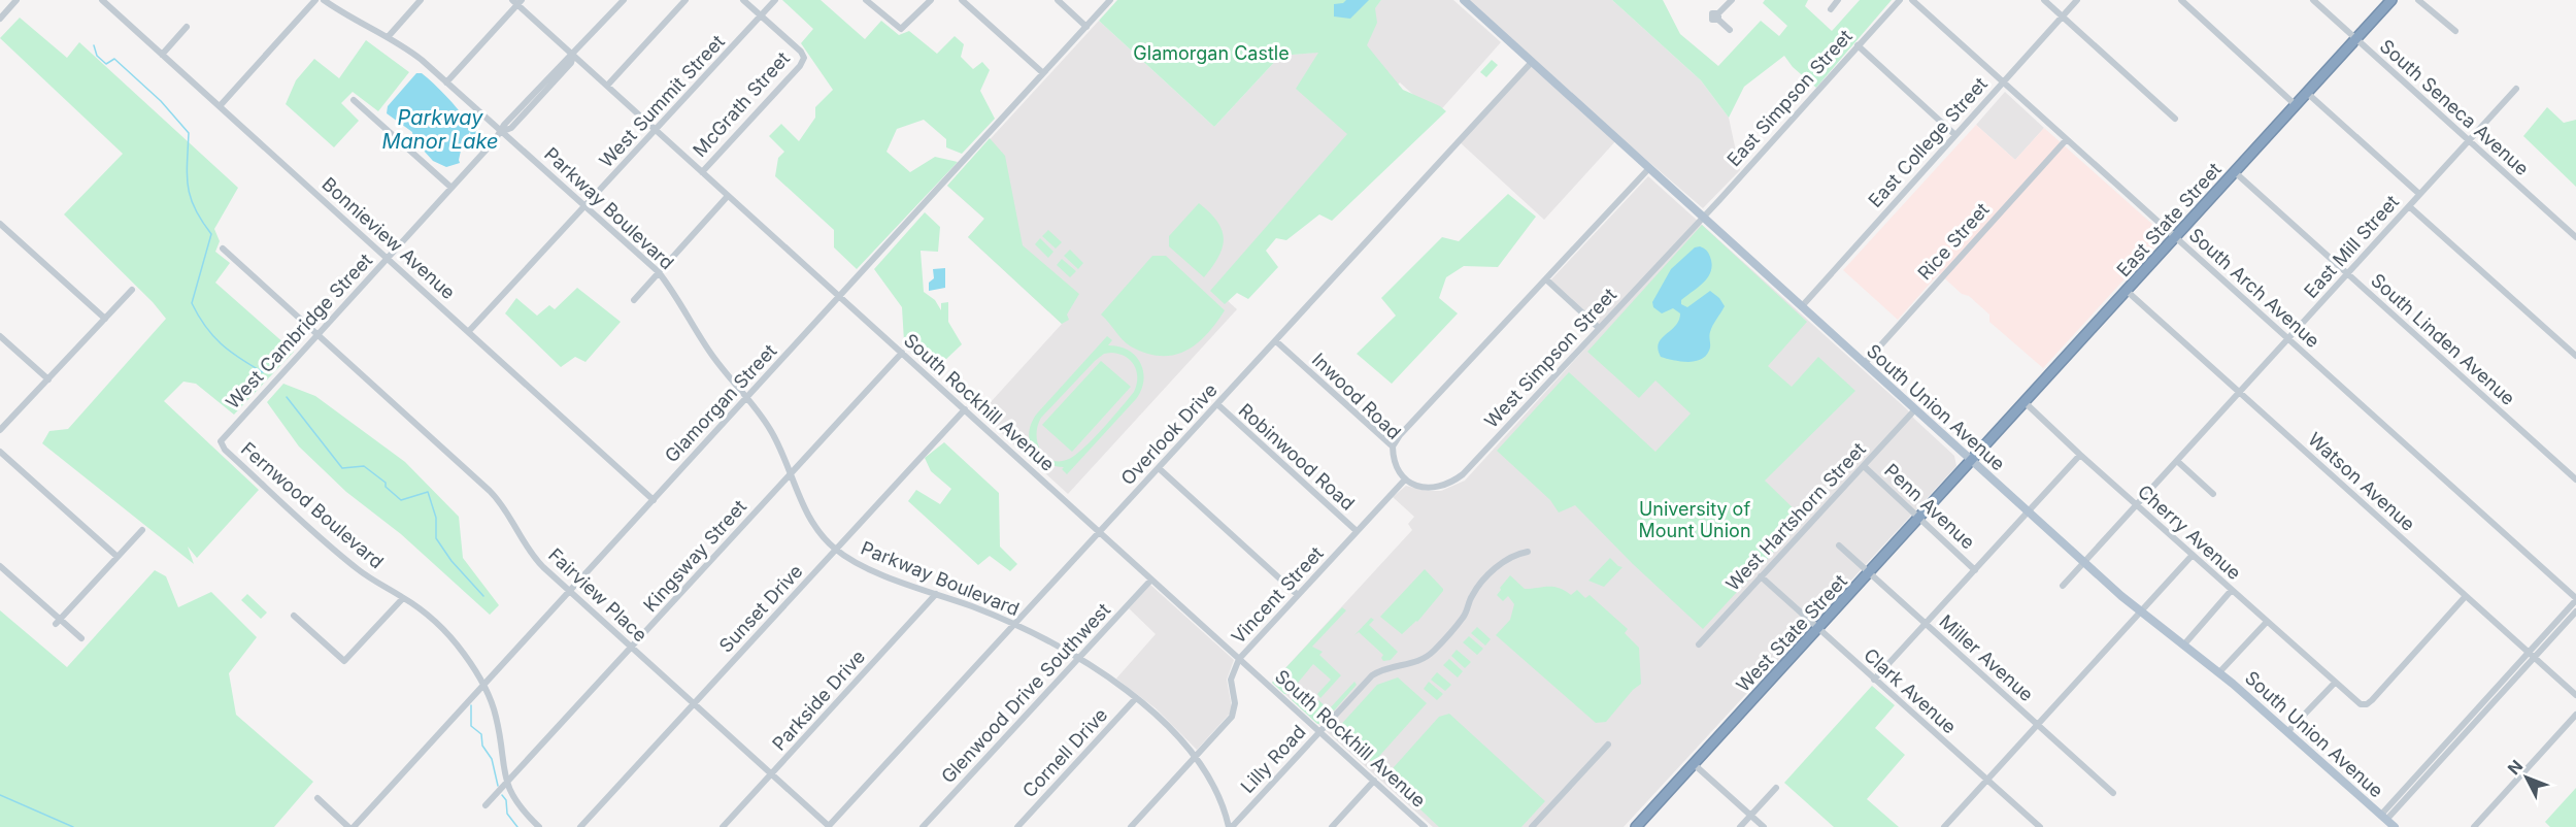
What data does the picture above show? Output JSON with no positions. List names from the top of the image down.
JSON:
{
  "streets": {
    "highway": ["East State Street", "West State Street"],
    "main road": ["South Union Avenue"],
    "street": [
      "East Simpson Street",
      "West Summit Street",
      "McGrath Street",
      "South Seneca Avenue",
      "East College Street",
      "Parkway Boulevard",
      "Bonnieview Avenue",
      "Rice Street",
      "East Mill Street",
      "South Arch Avenue",
      "West Cambridge Street",
      "South Linden Avenue",
      "West Simpson Street",
      "Inwood Road",
      "South Rockhill Avenue",
      "Glamorgan Street",
      "Overlook Drive",
      "Robinwood Road",
      "Watson Avenue",
      "Fernwood Boulevard",
      "Penn Avenue",
      "West Hartshorn Street",
      "Cherry Avenue",
      "Kingsway Street",
      "Fairview Place",
      "Vincent Street",
      "Sunset Drive",
      "Miller Avenue",
      "Clark Avenue",
      "Glenwood Drive Southwest",
      "Parkside Drive",
      "Cornell Drive",
      "Lilly Road"
    ]
  },
  "crossings": [
    ["East Simpson Street", "West Simpson Street"],
    ["East Simpson Street", "South Union Avenue"],
    ["West Summit Street", "McGrath Street"],
    ["West Summit Street", "Parkway Boulevard"],
    ["West Summit Street", "Bonnieview Avenue"],
    ["West Summit Street", "South Rockhill Avenue"],
    ["McGrath Street", "South Rockhill Avenue"],
    ["South Seneca Avenue", "East State Street"],
    ["South Seneca Avenue", "East Mill Street"],
    ["East College Street", "South Arch Avenue"],
    ["East College Street", "South Union Avenue"],
    ["Parkway Boulevard", "West Cambridge Street"],
    ["Parkway Boulevard", "Glamorgan Street"],
    ["Parkway Boulevard", "Overlook Drive"],
    ["Parkway Boulevard", "Kingsway Street"],
    ["Parkway Boulevard", "Vincent Street"],
    ["Parkway Boulevard", "Sunset Drive"],
    ["Parkway Boulevard", "Glenwood Drive Southwest"],
    ["Parkway Boulevard", "Parkside Drive"],
    ["Parkway Boulevard", "Cornell Drive"],
    ["Parkway Boulevard", "Lilly Road"],
    ["East State Street", "South Arch Avenue"],
    ["East State Street", "South Linden Avenue"],
    ["East State Street", "South Union Avenue"],
    ["East State Street", "Watson Avenue"],
    ["East State Street", "Cherry Avenue"],
    ["East State Street", "West State Street"],
    ["Bonnieview Avenue", "West Cambridge Street"],
    ["Bonnieview Avenue", "Glamorgan Street"],
    ["Rice Street", "South Arch Avenue"],
    ["Rice Street", "South Union Avenue"],
    ["East Mill Street", "South Arch Avenue"],
    ["East Mill Street", "South Linden Avenue"],
    ["East Mill Street", "South Union Avenue"],
    ["East Mill Street", "Watson Avenue"],
    ["East Mill Street", "Cherry Avenue"],
    ["West Cambridge Street", "South Rockhill Avenue"],
    ["West Cambridge Street", "Fernwood Boulevard"],
    ["West Cambridge Street", "Fairview Place"],
    ["West Simpson Street", "Inwood Road"],
    ["West Simpson Street", "South Union Avenue"],
    ["West Simpson Street", "Vincent Street"],
    ["Inwood Road", "Overlook Drive"],
    ["Inwood Road", "Vincent Street"],
    ["South Rockhill Avenue", "Glamorgan Street"],
    ["South Rockhill Avenue", "Overlook Drive"],
    ["South Rockhill Avenue", "Kingsway Street"],
    ["South Rockhill Avenue", "Vincent Street"],
    ["South Rockhill Avenue", "Sunset Drive"],
    ["South Rockhill Avenue", "Glenwood Drive Southwest"],
    ["South Rockhill Avenue", "Lilly Road"],
    ["Glamorgan Street", "Fernwood Boulevard"],
    ["Glamorgan Street", "Fairview Place"],
    ["South Union Avenue", "Overlook Drive"],
    ["South Union Avenue", "West Hartshorn Street"],
    ["South Union Avenue", "West State Street"],
    ["Overlook Drive", "Robinwood Road"],
    ["Overlook Drive", "Fairview Place"],
    ["Robinwood Road", "Vincent Street"],
    ["Watson Avenue", "Cherry Avenue"],
    ["Fernwood Boulevard", "Kingsway Street"],
    ["Penn Avenue", "West Hartshorn Street"],
    ["Penn Avenue", "West State Street"],
    ["West Hartshorn Street", "Clark Avenue"],
    ["Kingsway Street", "Fairview Place"],
    ["Fairview Place", "Sunset Drive"],
    ["Fairview Place", "Parkside Drive"],
    ["West State Street", "Miller Avenue"],
    ["West State Street", "Clark Avenue"]
  ],
  "water": ["Parkway Manor Lake"],
  "parks": ["Glamorgan Castle", "University of Mount Union"],
  "north": "top left"
}
